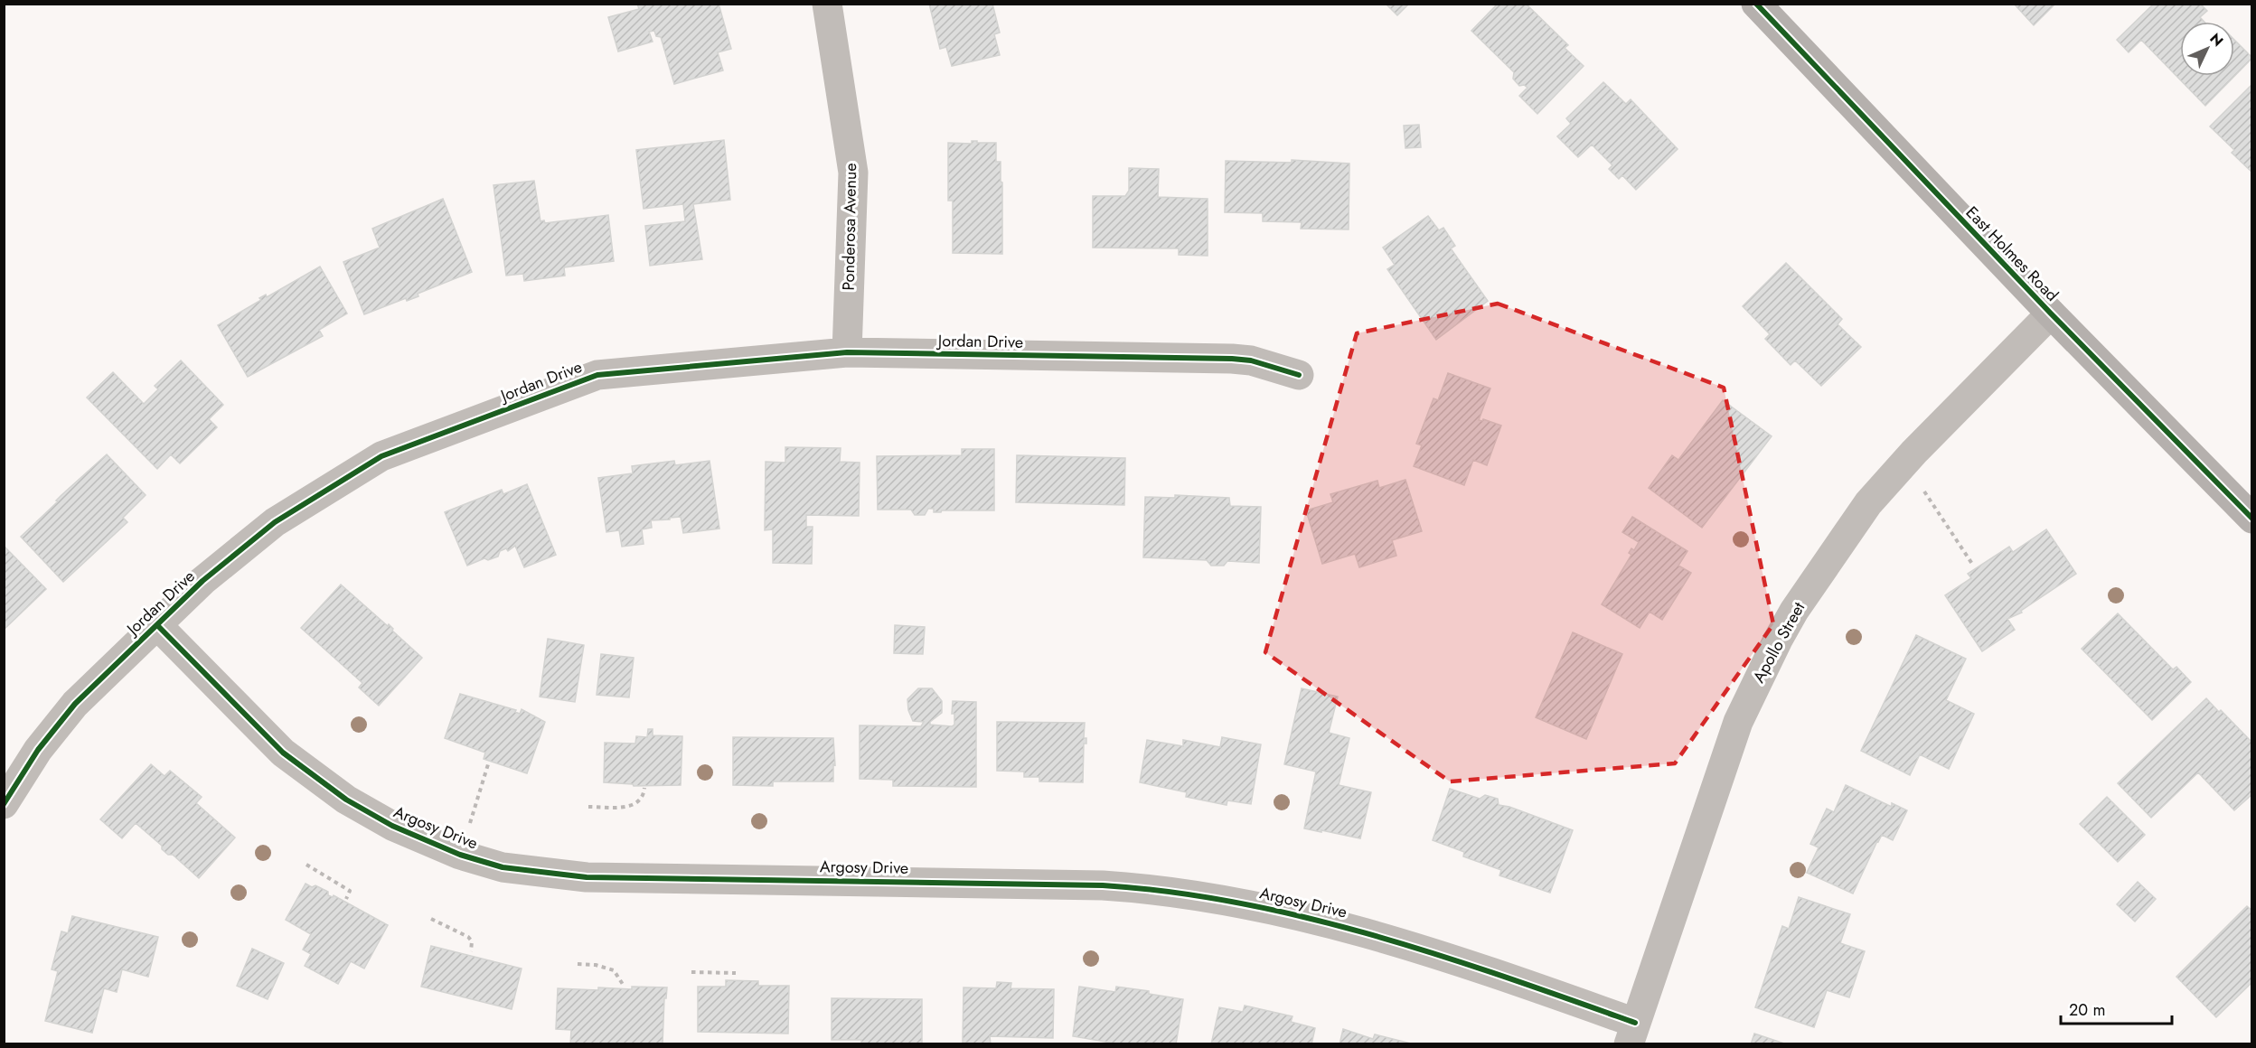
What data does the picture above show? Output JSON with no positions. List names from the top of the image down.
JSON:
{
  "streets": {
    "main road": ["East Holmes Road"],
    "street": [
      "Ponderosa Avenue",
      "Jordan Drive",
      "Apollo Street",
      "Argosy Drive"
    ]
  },
  "crossings": [
    ["Ponderosa Avenue", "Jordan Drive"],
    ["East Holmes Road", "Apollo Street"],
    ["Jordan Drive", "Argosy Drive"],
    ["Apollo Street", "Argosy Drive"]
  ],
  "scale_bar": "20 m",
  "north": "top right"
}
